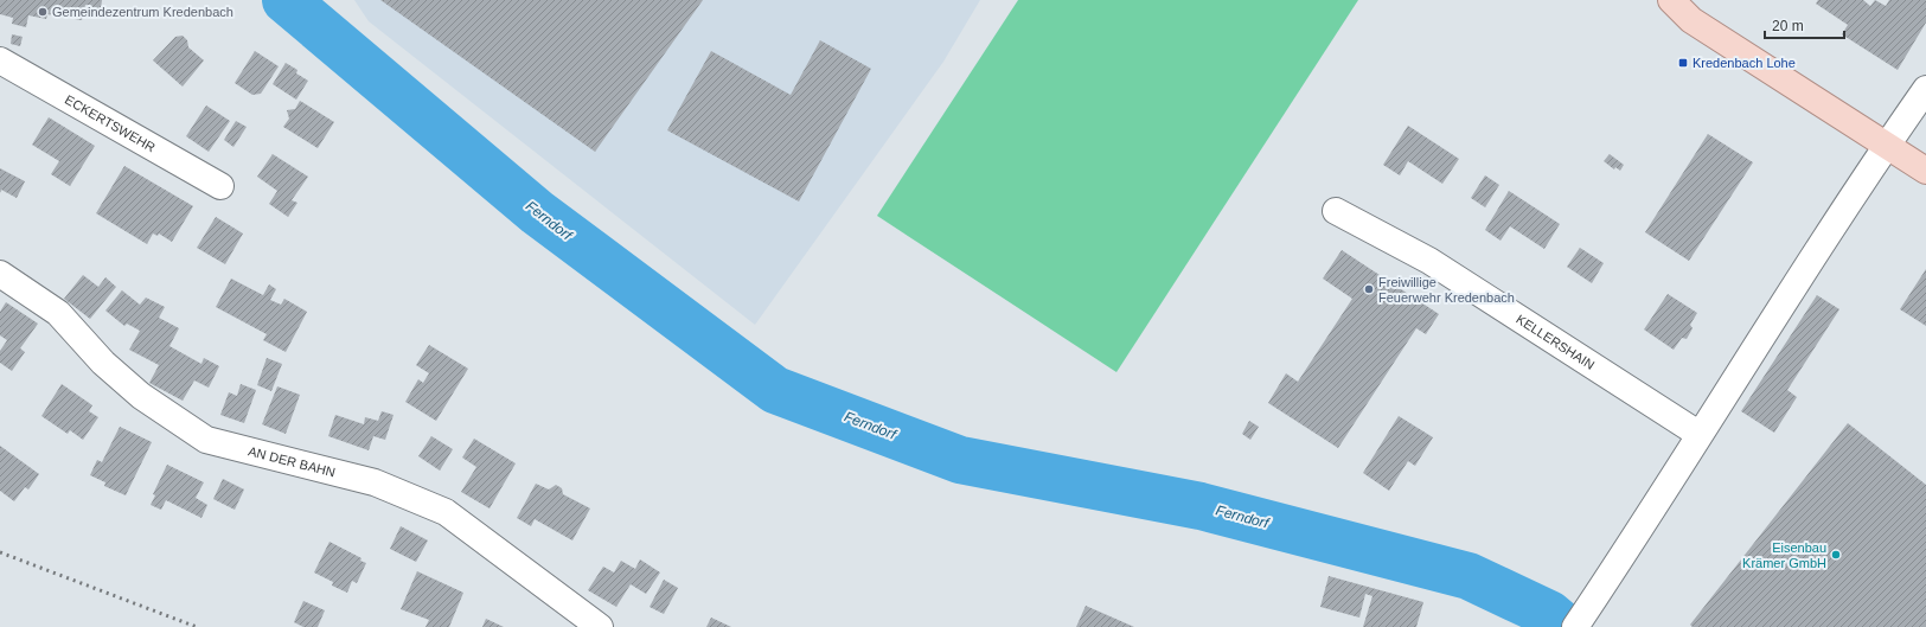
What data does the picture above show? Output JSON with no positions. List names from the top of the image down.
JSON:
{
  "streets": {
    "street": ["ECKERTSWEHR", "KELLERSHAIN", "AN DER BAHN"]
  },
  "water": ["Ferndorf"],
  "places": {
    "other": ["Gemeindezentrum Kredenbach", "Freiwillige Feuerwehr Kredenbach", "Eisenbau Krämer GmbH"],
    "transit": ["Kredenbach Lohe"]
  },
  "scale_bar": "20 m"
}
